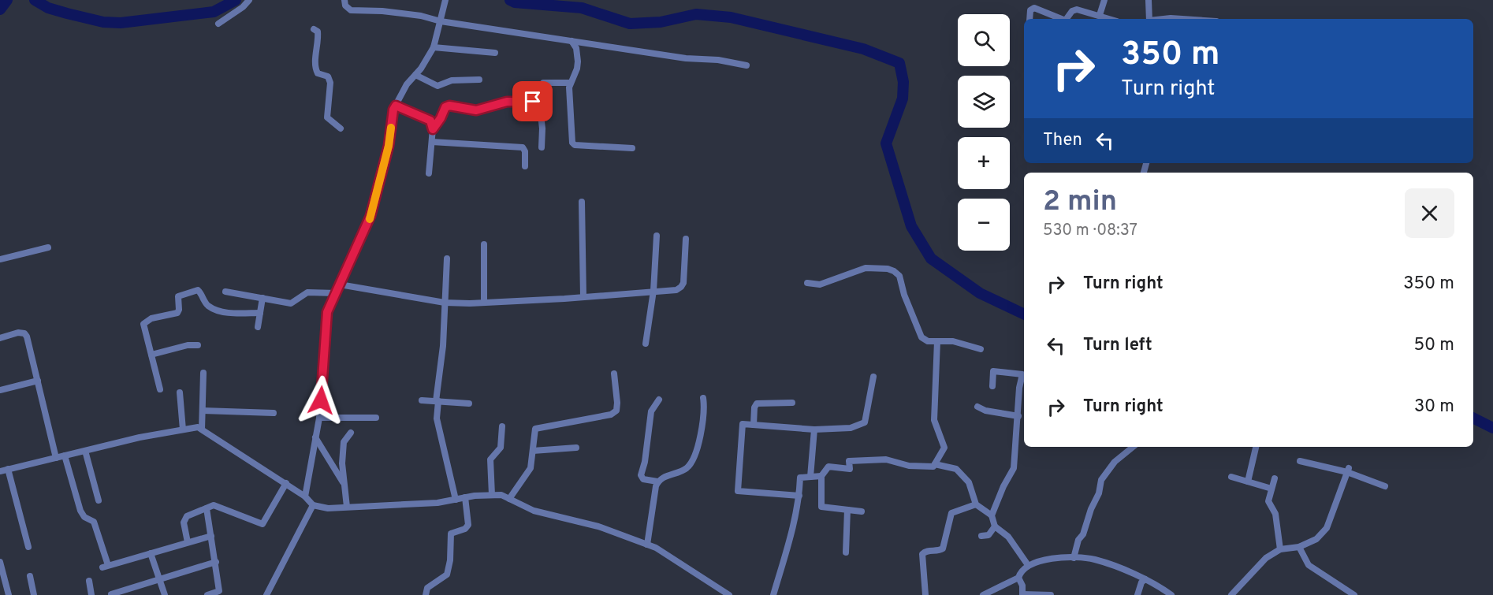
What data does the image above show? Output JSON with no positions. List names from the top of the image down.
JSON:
{
  "page": {
    "map_buttons": ["+", "−"],
    "turn": ["350 m", "Turn right"],
    "then": "Then",
    "heading": ["2 min", "530 m · 08:37"],
    "list": [
      {
        "name": "Turn right",
        "value": "350 m"
      },
      {
        "name": "Turn left",
        "value": "50 m"
      },
      {
        "name": "Turn right",
        "value": "30 m"
      }
    ]
  }
}
